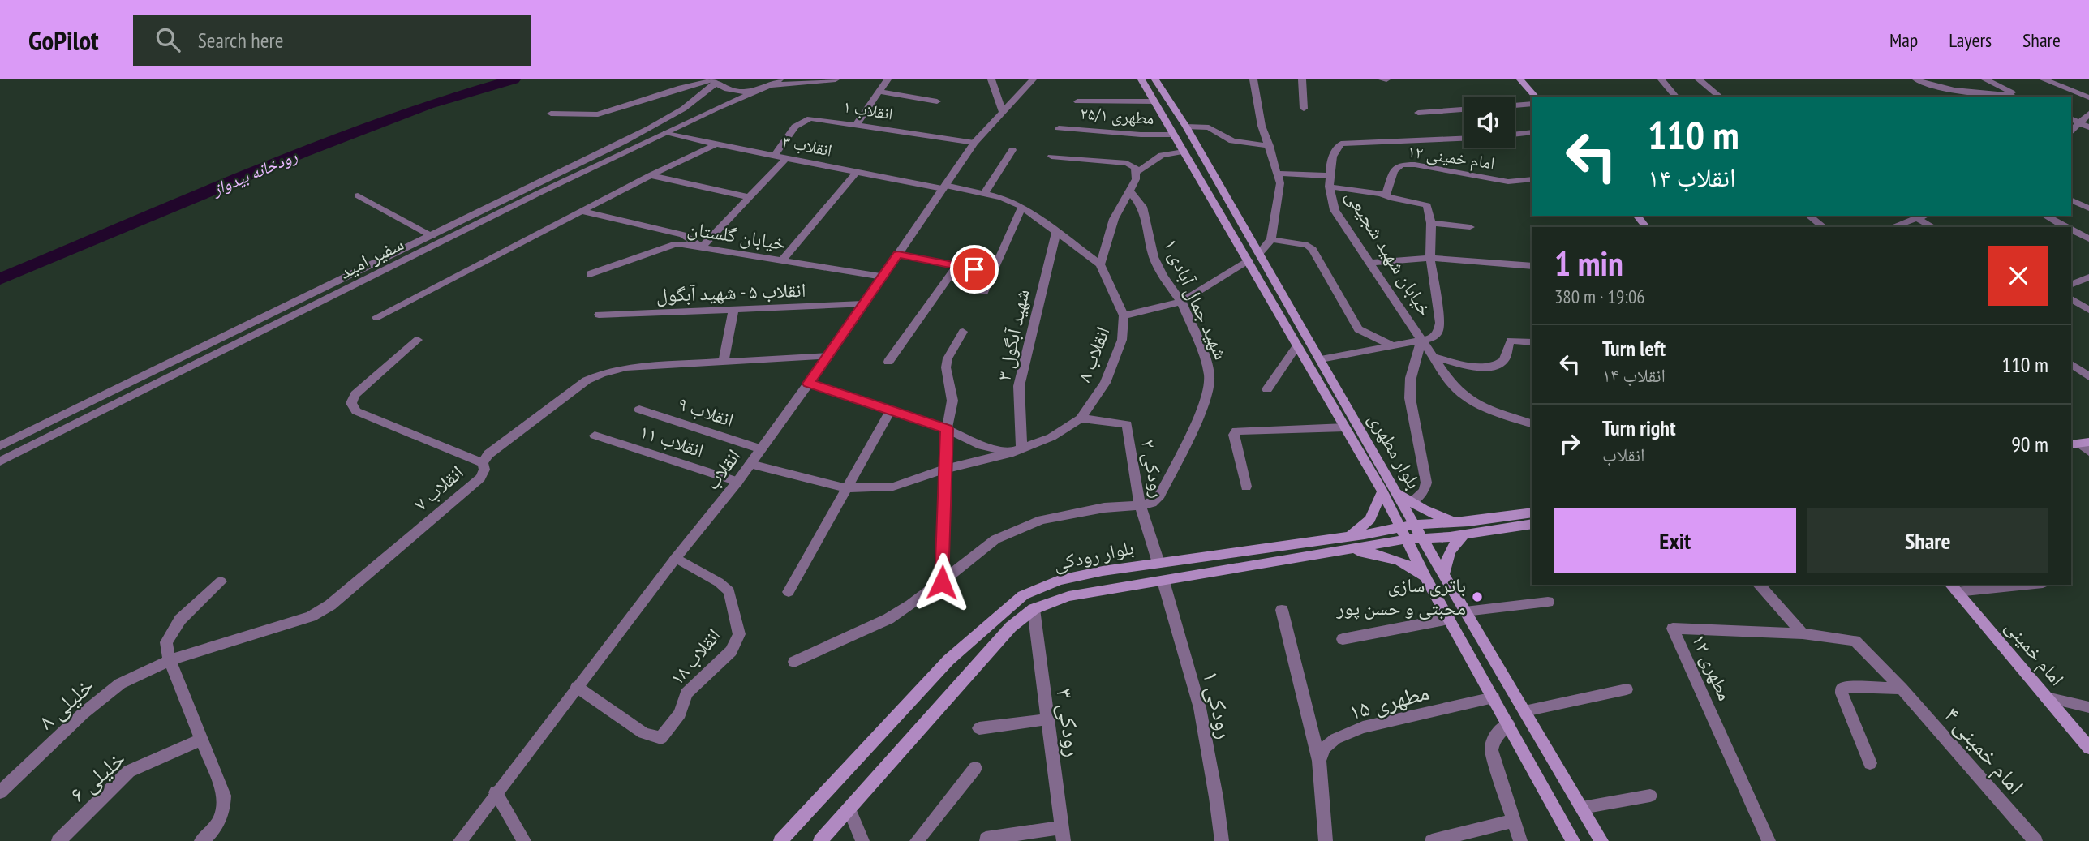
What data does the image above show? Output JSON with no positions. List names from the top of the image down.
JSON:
{
  "streets": {
    "main road": ["بلوار مطهری", "بلوار رودکی", "امام خمینی"],
    "street": [
      "انقلاب ۱",
      "مطهری ۲۵/۱",
      "انقلاب ۳",
      "امام خمینی ۱۲",
      "خیابان گلستان",
      "خیابان شهید شجیعی",
      "سفیر امید",
      "انقلاب ۵ - شهید آبگول",
      "شهید جمال آبادی ۱",
      "شهید آبگول ۳",
      "انقلاب ۸",
      "انقلاب ۹",
      "انقلاب ۱۱",
      "رودکی ۲",
      "انقلاب",
      "انقلاب ۷",
      "انقلاب ۱۸",
      "مطهری ۱۲",
      "مطهری ۱۵",
      "خلیلی ۸",
      "رودکی ۱",
      "رودکی ۳",
      "امام خمینی ۴",
      "خلیلی ۶"
    ]
  },
  "crossings": [
    ["انقلاب ۱", "انقلاب ۳"],
    ["انقلاب ۱", "انقلاب"],
    ["مطهری ۲۵/۱", "بلوار مطهری"],
    ["انقلاب ۳", "سفیر امید"],
    ["انقلاب ۳", "انقلاب ۸"],
    ["انقلاب ۳", "انقلاب"],
    ["خیابان گلستان", "انقلاب"],
    ["انقلاب ۵ - شهید آبگول", "انقلاب"],
    ["شهید جمال آبادی ۱", "رودکی ۲"],
    ["شهید آبگول ۳", "انقلاب ۸"],
    ["انقلاب ۸", "رودکی ۲"],
    ["انقلاب ۸", "انقلاب"],
    ["انقلاب ۹", "انقلاب"],
    ["انقلاب ۱۱", "انقلاب"],
    ["بلوار مطهری", "بلوار رودکی"],
    ["بلوار مطهری", "مطهری ۱۵"],
    ["رودکی ۲", "بلوار رودکی"],
    ["انقلاب", "انقلاب ۷"],
    ["انقلاب", "انقلاب ۱۸"],
    ["انقلاب ۷", "خلیلی ۸"],
    ["بلوار رودکی", "رودکی ۱"],
    ["بلوار رودکی", "رودکی ۳"],
    ["مطهری ۱۲", "امام خمینی ۴"]
  ],
  "water": ["رودخانه بیدواز"],
  "places": ["باتری سازی محبتی و حسن پور"],
  "page": {
    "header": "GoPilot",
    "search": "Search here",
    "nav": ["Map", "Layers", "Share"],
    "turn": ["110 m", "انقلاب ۱۴"],
    "heading": ["1 min", "380 m · 19:06"],
    "list": [
      {
        "name": "Turn left",
        "note": "انقلاب ۱۴",
        "value": "110 m"
      },
      {
        "name": "Turn right",
        "note": "انقلاب",
        "value": "90 m"
      }
    ],
    "buttons": ["Exit", "Share"]
  }
}
